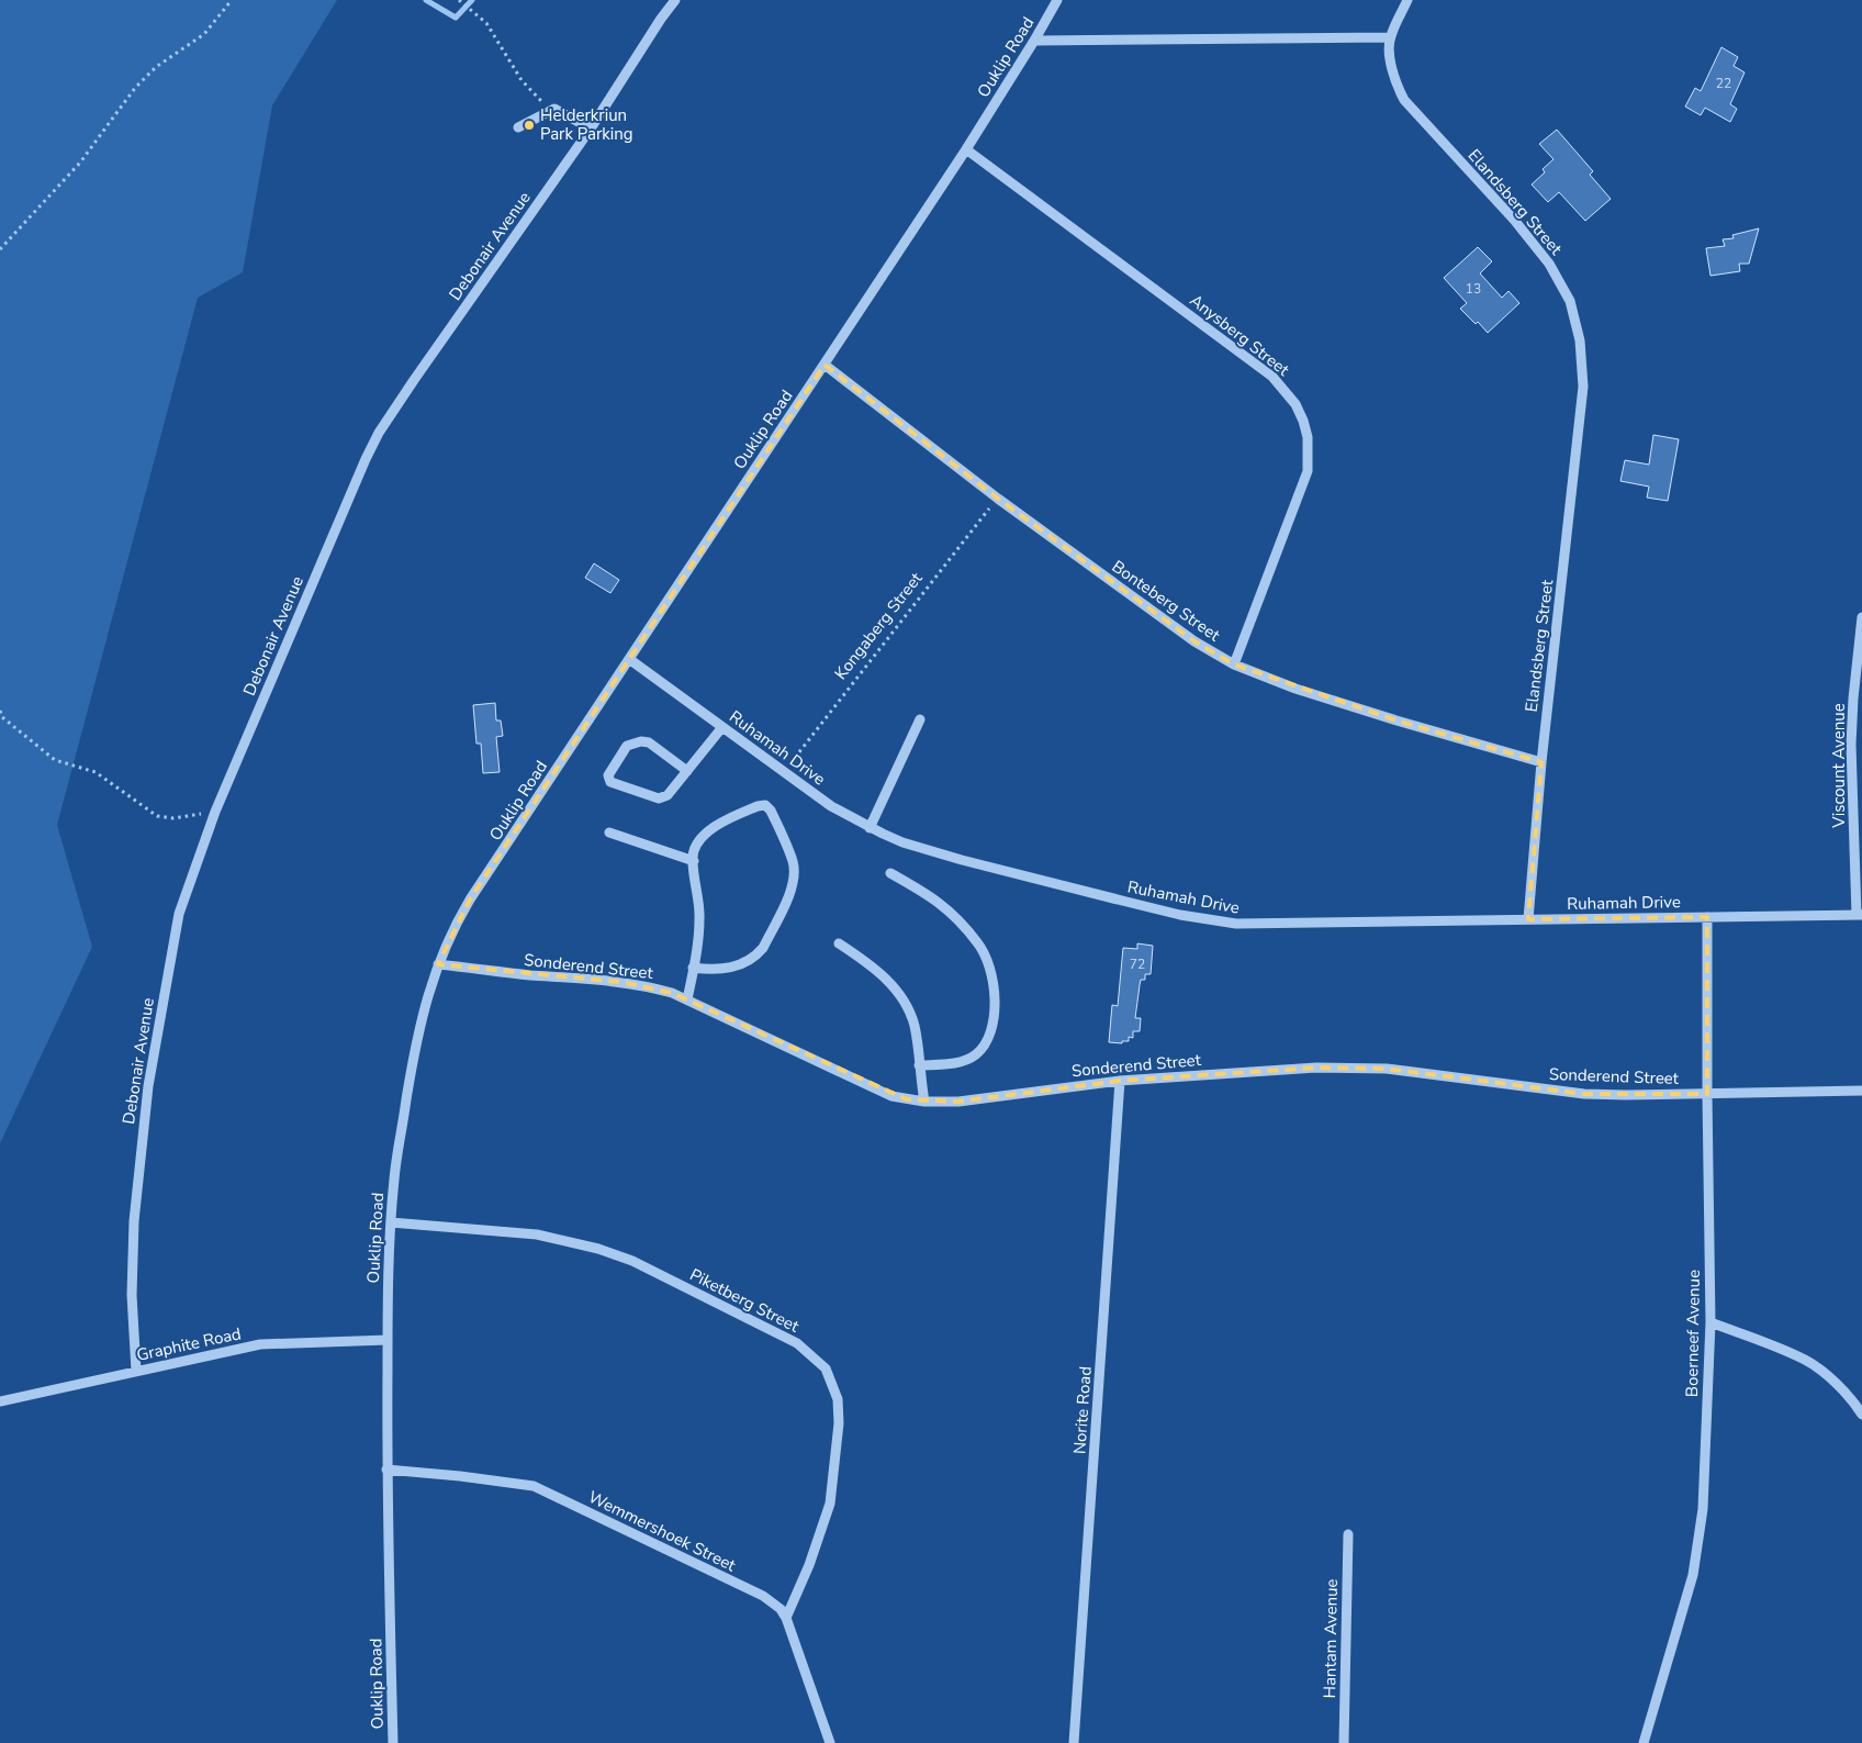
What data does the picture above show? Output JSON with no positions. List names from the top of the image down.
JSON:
{
  "streets": {
    "street": [
      "Ouklip Road",
      "Elandsberg Street",
      "Debonair Avenue",
      "Anysberg Street",
      "Bonteberg Street",
      "Ruhamah Drive",
      "Viscount Avenue",
      "Sonderend Street",
      "Piketberg Street",
      "Boerneef Avenue",
      "Graphite Road",
      "Norite Road",
      "Wemmershoek Street",
      "Hantam Avenue"
    ],
    "path": ["Kongaberg Street"]
  },
  "crossings": [
    ["Ouklip Road", "Anysberg Street"],
    ["Ouklip Road", "Bonteberg Street"],
    ["Ouklip Road", "Ruhamah Drive"],
    ["Ouklip Road", "Sonderend Street"],
    ["Ouklip Road", "Piketberg Street"],
    ["Ouklip Road", "Graphite Road"],
    ["Ouklip Road", "Wemmershoek Street"],
    ["Elandsberg Street", "Bonteberg Street"],
    ["Elandsberg Street", "Ruhamah Drive"],
    ["Debonair Avenue", "Graphite Road"],
    ["Anysberg Street", "Bonteberg Street"],
    ["Bonteberg Street", "Kongaberg Street"],
    ["Kongaberg Street", "Ruhamah Drive"],
    ["Ruhamah Drive", "Viscount Avenue"],
    ["Ruhamah Drive", "Boerneef Avenue"],
    ["Sonderend Street", "Boerneef Avenue"],
    ["Sonderend Street", "Norite Road"],
    ["Piketberg Street", "Wemmershoek Street"]
  ],
  "places": ["Helderkriun Park Parking"],
  "house_numbers": ["22", "13", "72"]
}
